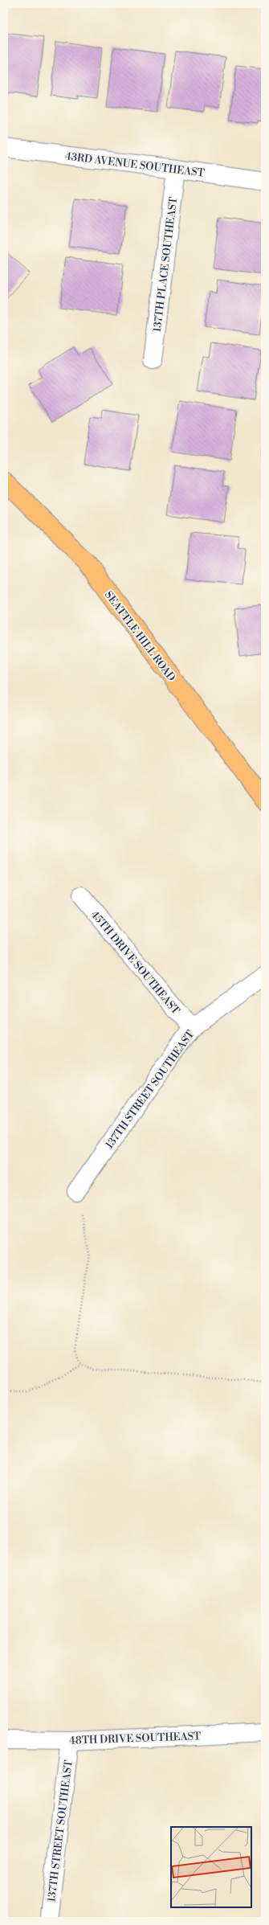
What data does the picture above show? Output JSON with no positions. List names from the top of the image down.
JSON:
{
  "streets": {
    "main road": ["SEATTLE HILL ROAD"],
    "street": [
      "43RD AVENUE SOUTHEAST",
      "137TH PLACE SOUTHEAST",
      "45TH DRIVE SOUTHEAST",
      "137TH STREET SOUTHEAST",
      "48TH DRIVE SOUTHEAST"
    ]
  },
  "crossings": [
    ["43RD AVENUE SOUTHEAST", "137TH PLACE SOUTHEAST"],
    ["45TH DRIVE SOUTHEAST", "137TH STREET SOUTHEAST"],
    ["137TH STREET SOUTHEAST", "48TH DRIVE SOUTHEAST"]
  ]
}
